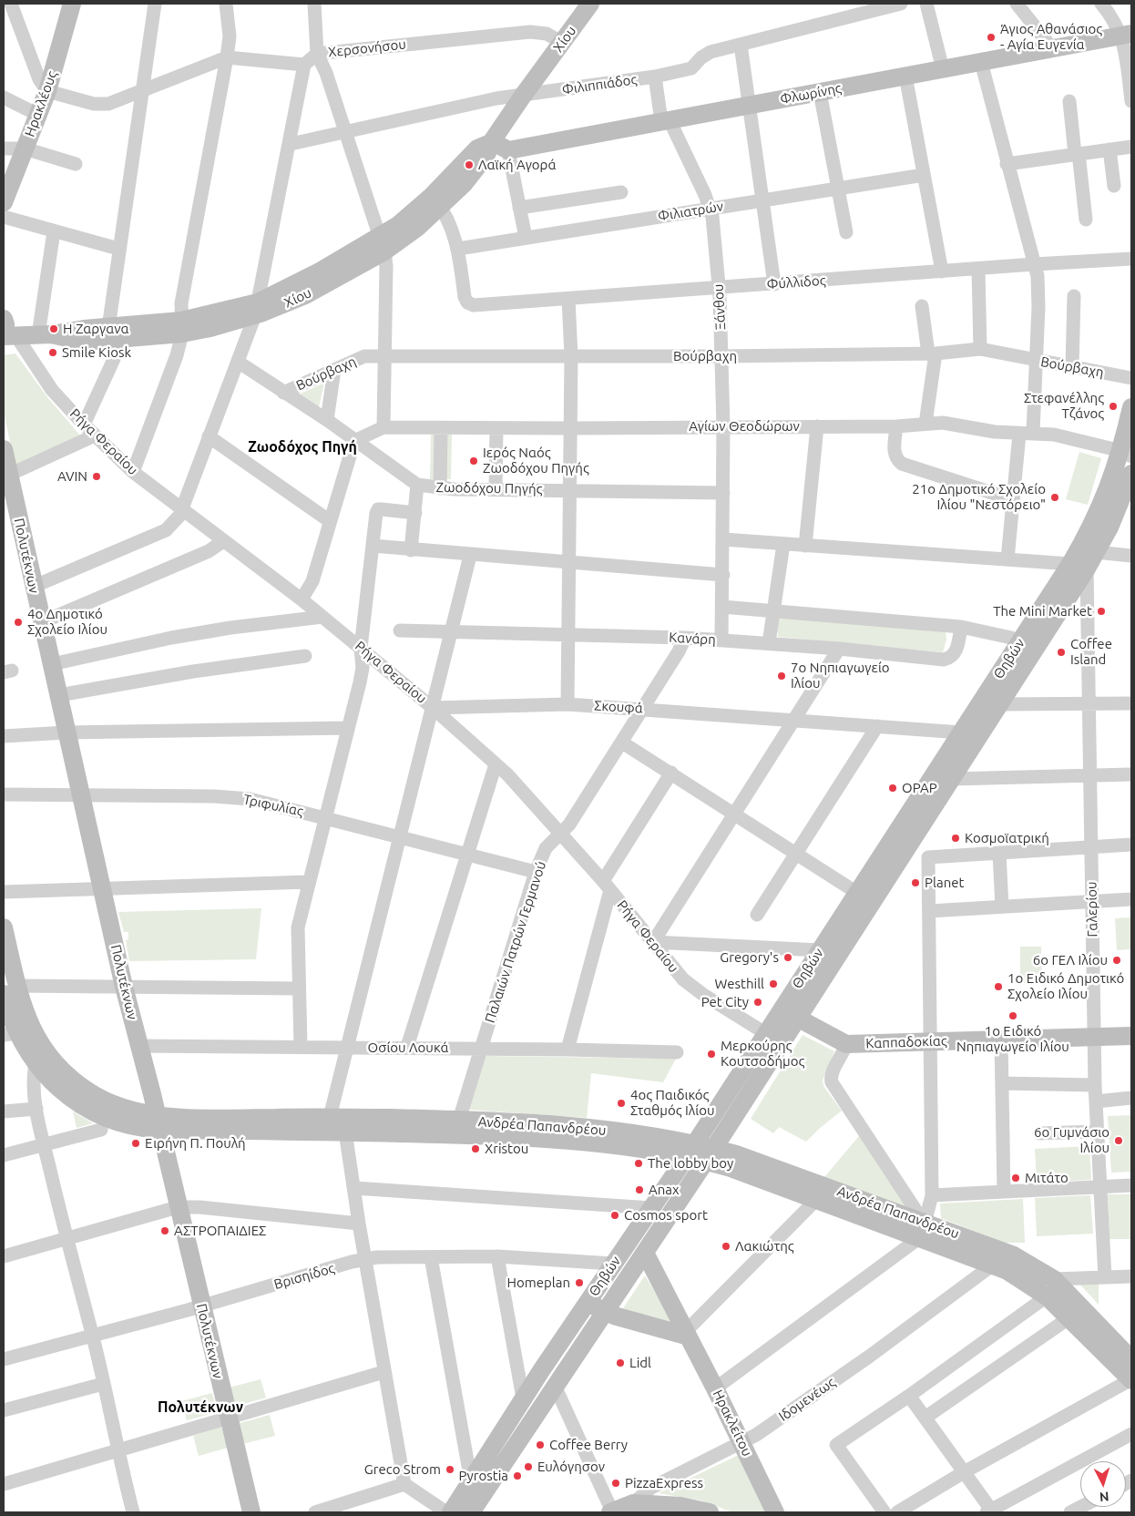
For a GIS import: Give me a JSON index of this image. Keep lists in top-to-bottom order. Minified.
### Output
{"streets":{"main road":["Χίου","Φλωρίνης","Ηρακλέους","Πολυτέκνων","Θηβών","Καππαδοκίας","Ανδρέα Παπανδρέου","Ιδομενέως","Ηρακλείτου"],"street":["Χερσονήσου","Φιλιππιάδος","Φιλιατρών","Φύλλιδος","Ξάνθου","Βούρβαχη","Αγίων Θεοδώρων","Ρήγα Φεραίου","Ζωοδόχου Πηγής","Κανάρη","Σκουφά","Τριφυλίας","Γαλερίου","Παλαιών Πατρών Γερμανού","Οσίου Λουκά","Βρισηίδος"]},"crossings":[["Χίου","Χερσονήσου"],["Χίου","Φιλιππιάδος"],["Χίου","Ρήγα Φεραίου"],["Φιλιππιάδος","Ξάνθου"],["Φλωρίνης","Ξάνθου"],["Φιλιατρών","Φύλλιδος"],["Φιλιατρών","Ξάνθου"],["Φύλλιδος","Ξάνθου"],["Ξάνθου","Βούρβαχη"],["Ξάνθου","Αγίων Θεοδώρων"],["Ξάνθου","Ζωοδόχου Πηγής"],["Ξάνθου","Κανάρη"],["Βούρβαχη","Ζωοδόχου Πηγής"],["Αγίων Θεοδώρων","Ζωοδόχου Πηγής"],["Αγίων Θεοδώρων","Θηβών"],["Ρήγα Φεραίου","Θηβών"],["Ρήγα Φεραίου","Σκουφά"],["Ρήγα Φεραίου","Παλαιών Πατρών Γερμανού"],["Πολυτέκνων","Τριφυλίας"],["Πολυτέκνων","Οσίου Λουκά"],["Πολυτέκνων","Ανδρέα Παπανδρέου"],["Πολυτέκνων","Βρισηίδος"],["Κανάρη","Παλαιών Πατρών Γερμανού"],["Θηβών","Σκουφά"],["Θηβών","Γαλερίου"],["Θηβών","Καππαδοκίας"],["Θηβών","Ανδρέα Παπανδρέου"],["Θηβών","Βρισηίδος"],["Θηβών","Ηρακλείτου"],["Σκουφά","Παλαιών Πατρών Γερμανού"],["Τριφυλίας","Παλαιών Πατρών Γερμανού"],["Γαλερίου","Καππαδοκίας"],["Παλαιών Πατρών Γερμανού","Οσίου Λουκά"],["Παλαιών Πατρών Γερμανού","Ανδρέα Παπανδρέου"],["Ανδρέα Παπανδρέου","Ιδομενέως"],["Ιδομενέως","Ηρακλείτου"]],"districts":["Ζωοδόχος Πηγή","Πολυτέκνων"],"places":["Άγιος Αθανάσιος - Αγία Ευγενία","Λαϊκή Αγορά","Η Ζαργανα","Smile Kiosk","Στεφανέλλης Τζάνος","Ιερός Ναός Ζωοδόχου Πηγής","AVIN","21ο Δημοτικό Σχολείο Ιλίου \"Νεστόρειο\"","The Mini Market","4ο Δημοτικό Σχολείο Ιλίου","Coffee Island","7ο Νηπιαγωγείο Ιλίου","OPAP","Κοσμοϊατρική","Planet","Gregory's","6ο ΓΕΛ Ιλίου","Westhill","1ο Ειδικό Δημοτικό Σχολείο Ιλίου","Pet City","1ο Ειδικό Νηπιαγωγείο Ιλίου","Μερκούρης Κουτσοδήμος","4ος Παιδικός Σταθμός Ιλίου","6ο Γυμνάσιο Ιλίου","Ειρήνη Π. Πουλή","Xristou","The lobby boy","Μιτάτο","Anax","Cosmos sport","ΑΣΤΡΟΠΑΙΔΙΕΣ","Λακιώτης","Homeplan","Lidl","Coffee Berry","Ευλόγησον","Greco Strom","Pyrostia","PizzaExpress"],"north":"bottom"}
